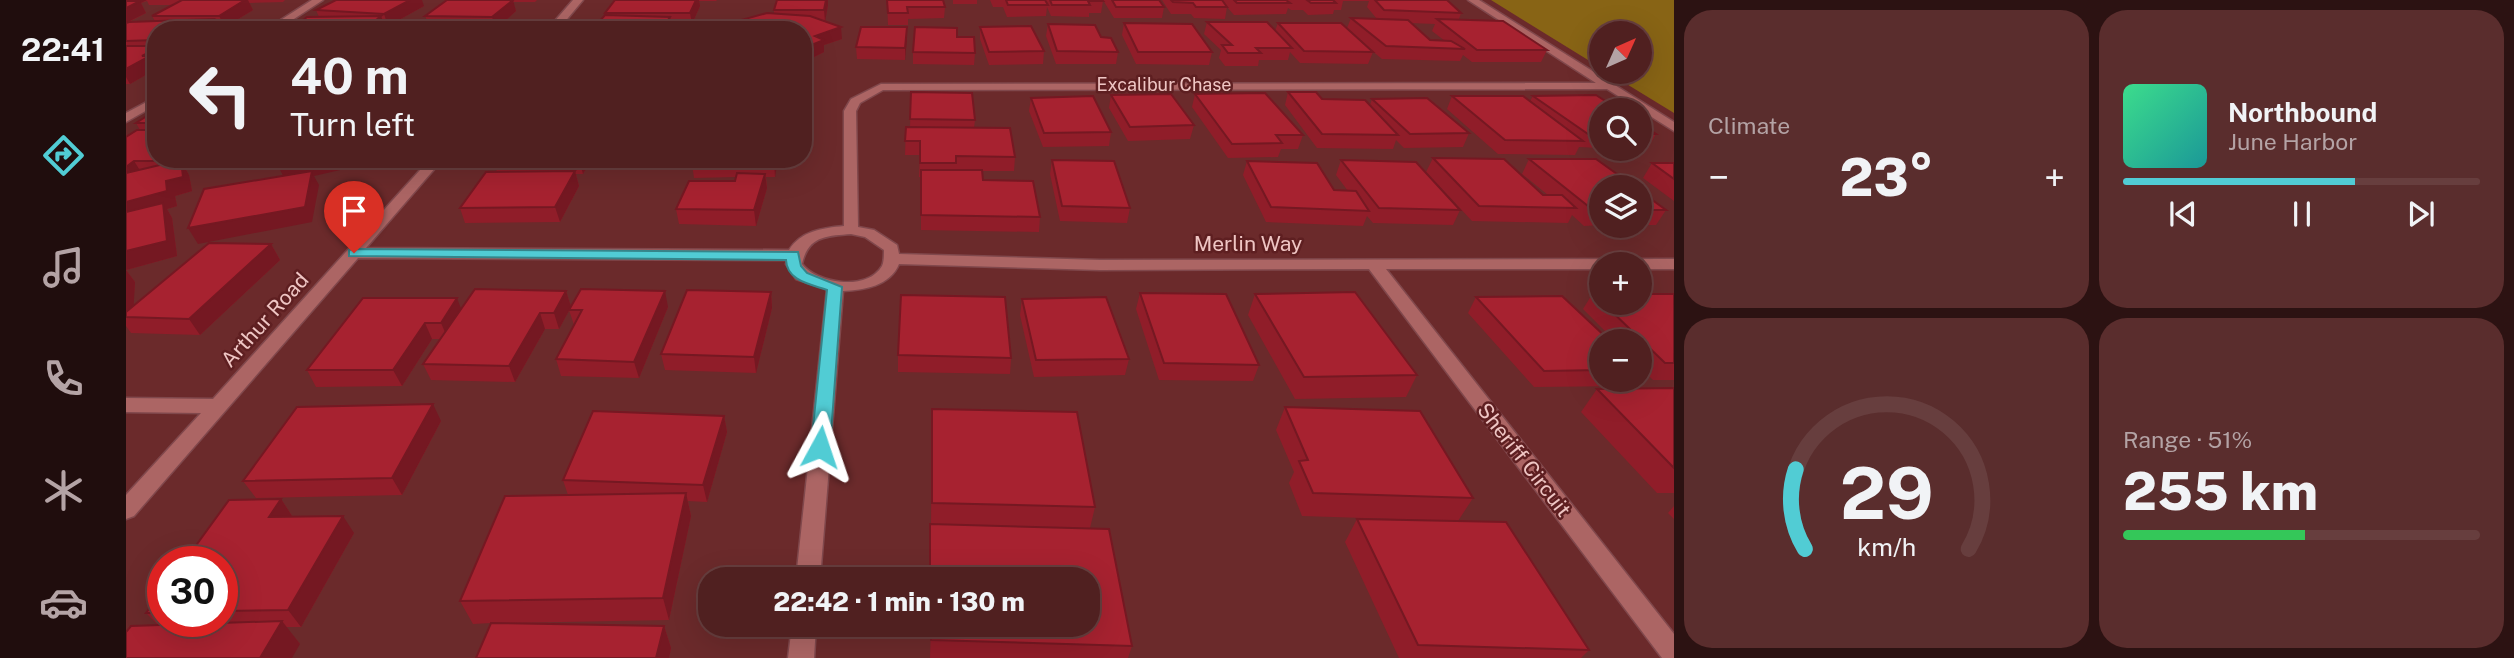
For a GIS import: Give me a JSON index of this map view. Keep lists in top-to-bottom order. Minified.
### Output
{"streets":{"street":["Excalibur Chase","Merlin Way","Arthur Road","Sheriff Circuit"]},"crossings":[["Merlin Way","Sheriff Circuit"]],"north":"top right","page":{"tabs":"22:41","tile":["Climate",["Range · 51%","255 km"]],"map_buttons":["+","−"],"turn":["40 m","Turn left"],"song":["Northbound","June Harbor"],"heat":["−","23°","+"],"limit":"30","trip":"22:42 · 1 min · 130 m","gauge":["29","km/h"]}}
